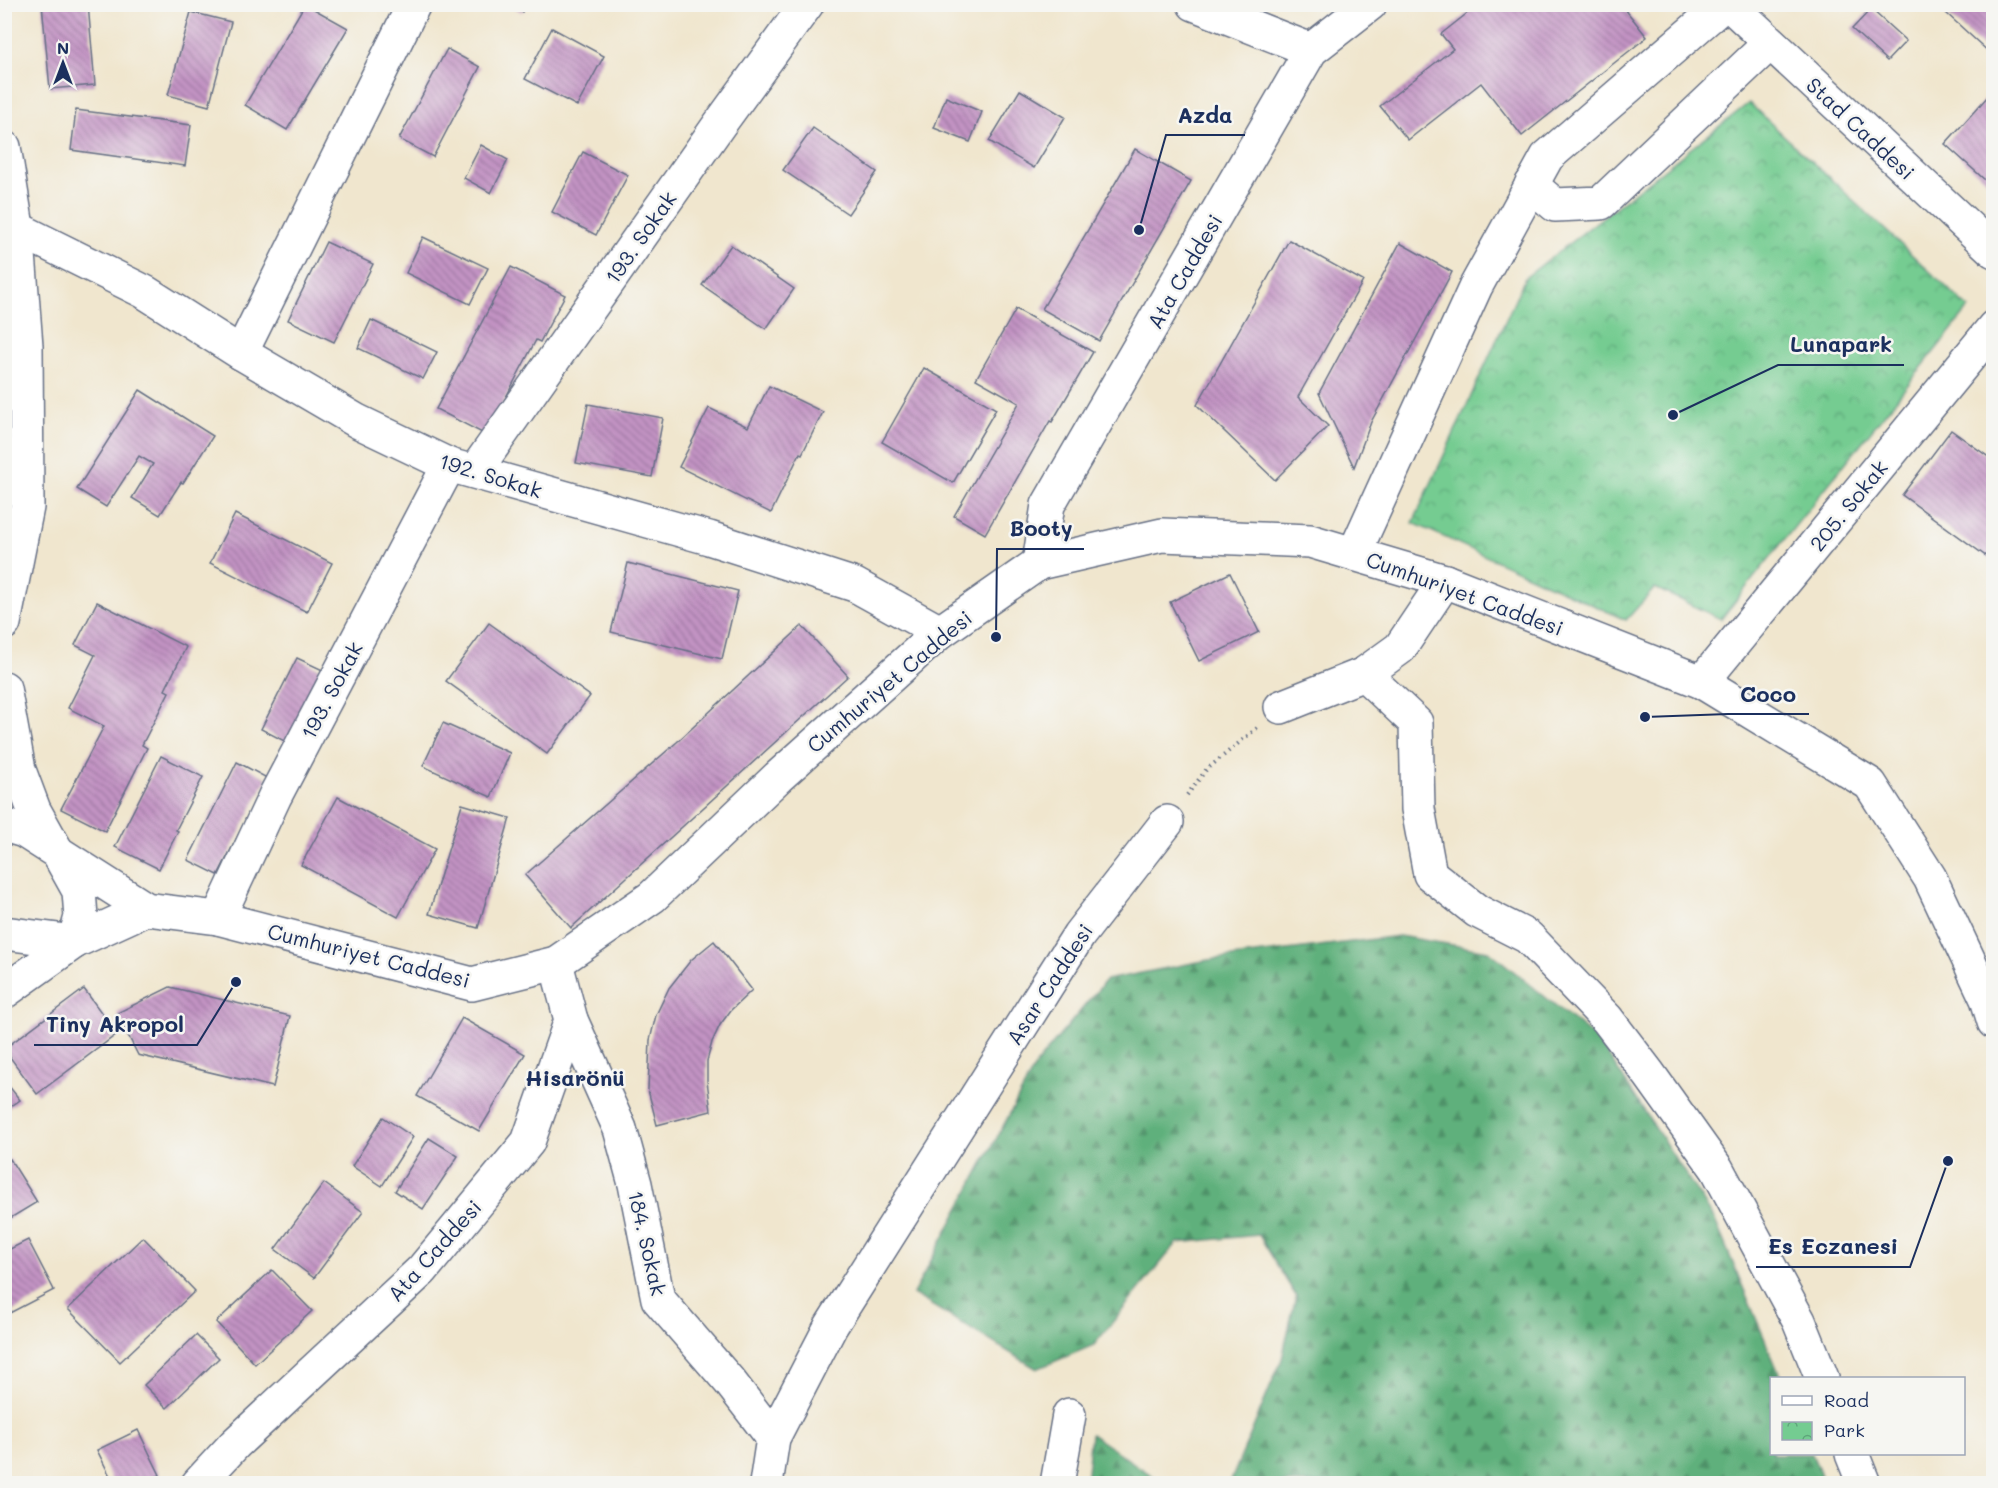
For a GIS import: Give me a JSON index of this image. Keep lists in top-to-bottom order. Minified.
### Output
{"streets":{"street":["Stad Caddesi","193. Sokak","Ata Caddesi","192. Sokak","205. Sokak","Cumhuriyet Caddesi","Asar Caddesi","184. Sokak"]},"crossings":[["193. Sokak","192. Sokak"],["193. Sokak","Cumhuriyet Caddesi"],["Ata Caddesi","Cumhuriyet Caddesi"],["Ata Caddesi","184. Sokak"],["192. Sokak","Cumhuriyet Caddesi"],["205. Sokak","Cumhuriyet Caddesi"],["Asar Caddesi","184. Sokak"]],"districts":["Hisarönü"],"places":["Azda","Lunapark","Booty","Coco","Tiny Akropol","Es Eczanesi"],"legend":["Road","Park"],"north":"top"}
